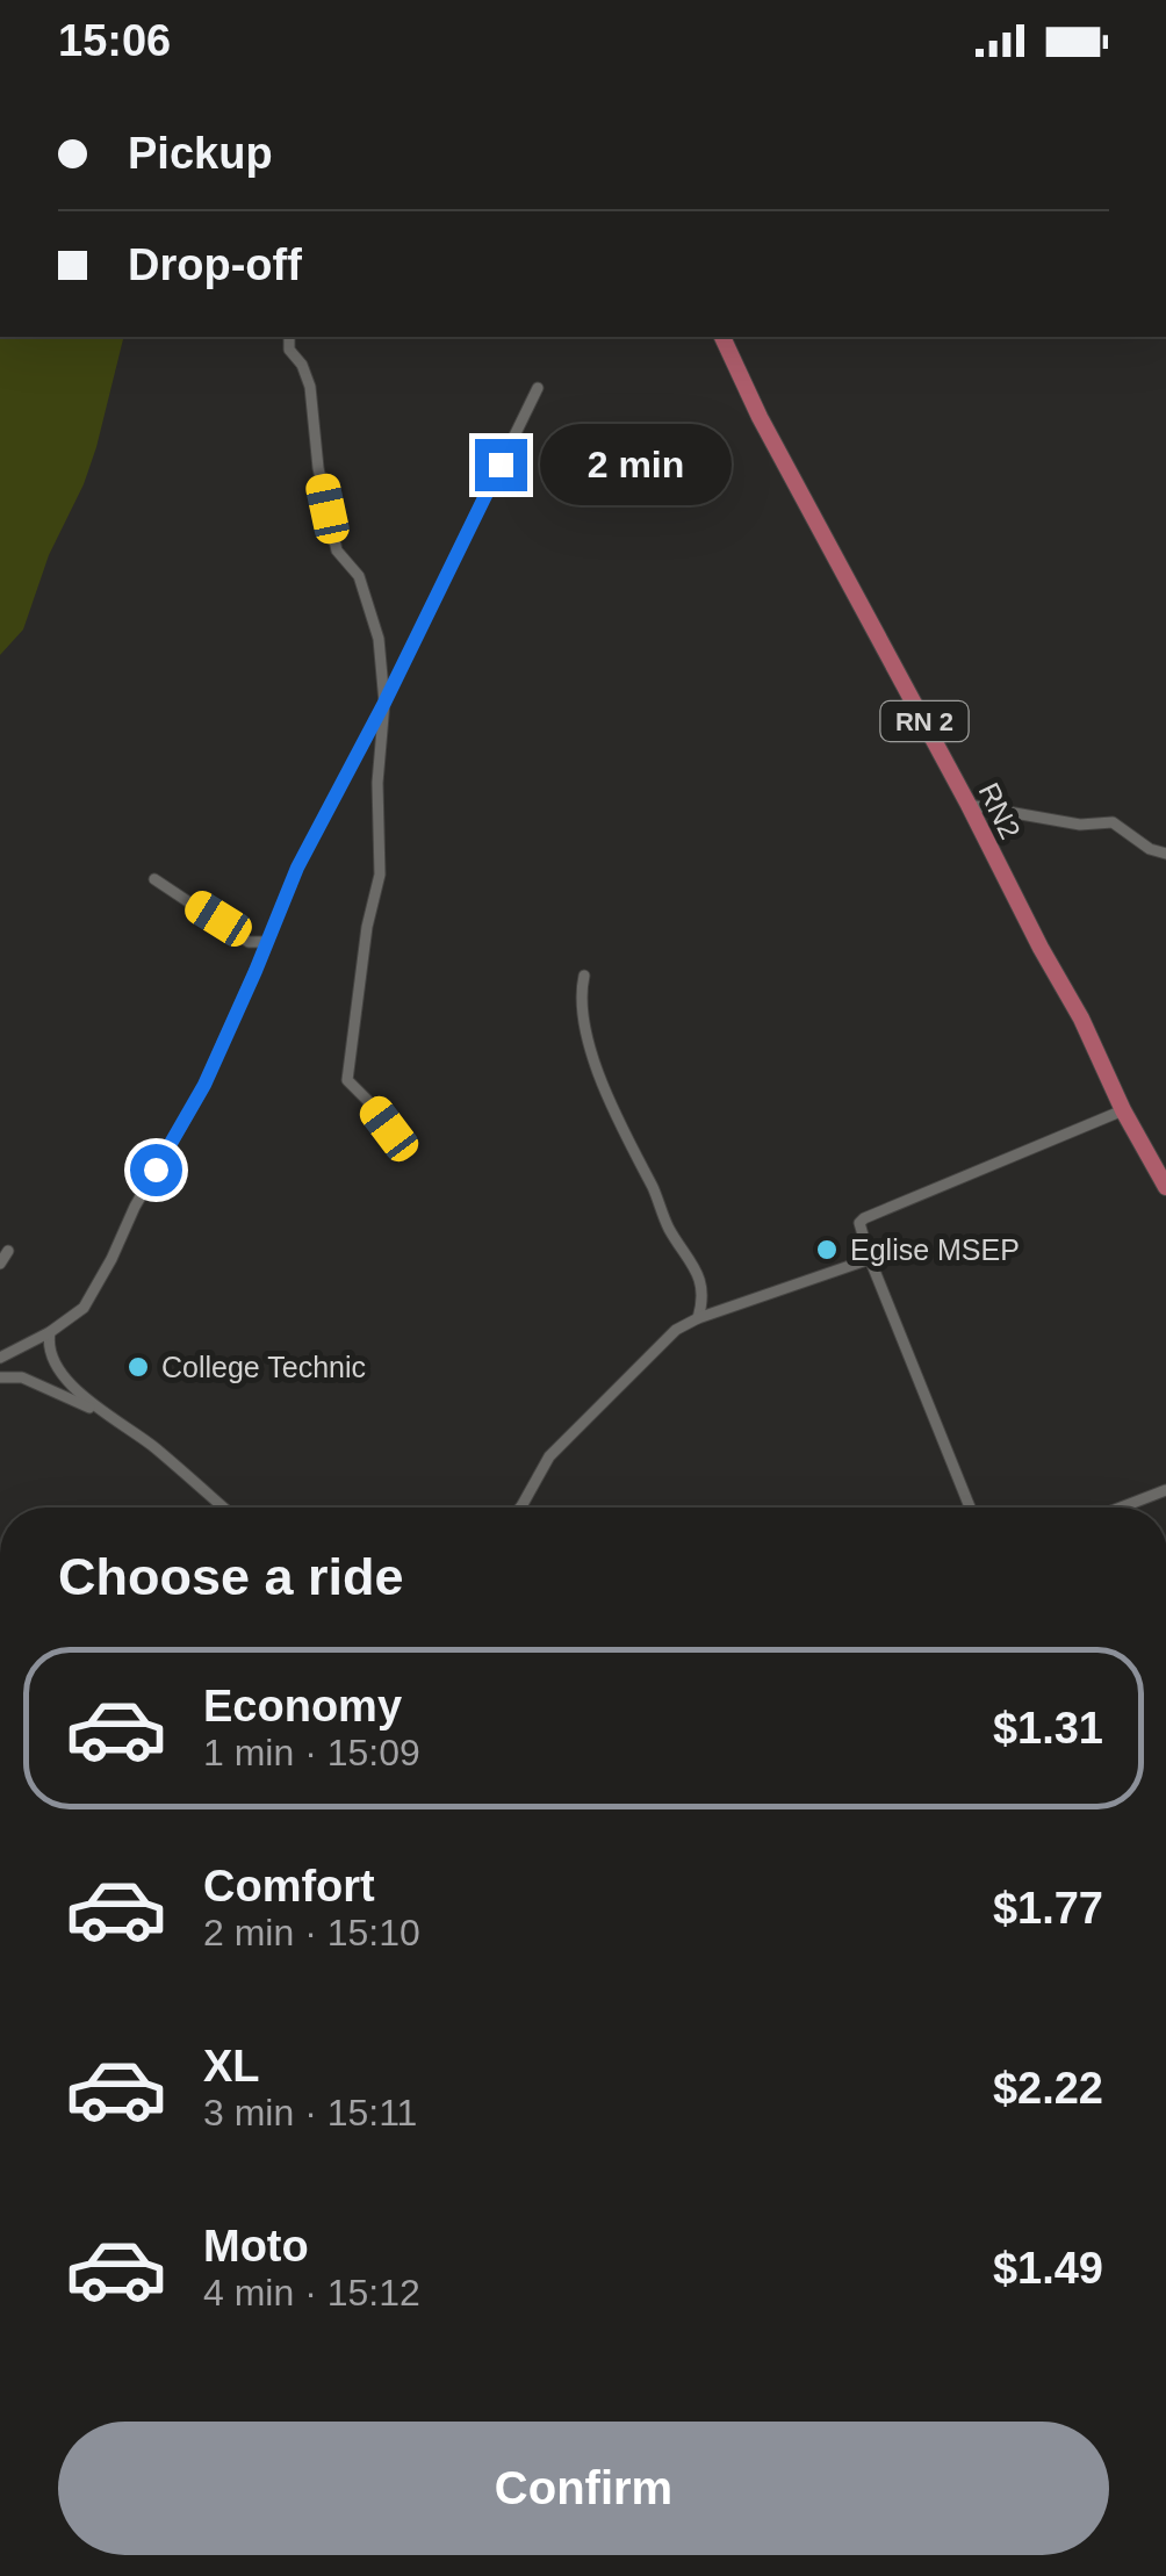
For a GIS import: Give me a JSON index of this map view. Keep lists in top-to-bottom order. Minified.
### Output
{"streets":{"main road":["RN 2","RN2"]},"places":["Eglise MSEP","College Technic"],"page":{"status":"15:06","banner":["Pickup","Drop-off"],"bubble":"2 min","heading":"Choose a ride","list":[{"name":"Economy","note":"1 min · 15:09","value":"$1.31"},{"name":"Comfort","note":"2 min · 15:10","value":"$1.77"},{"name":"XL","note":"3 min · 15:11","value":"$2.22"},{"name":"Moto","note":"4 min · 15:12","value":"$1.49"}],"buttons":"Confirm"}}
